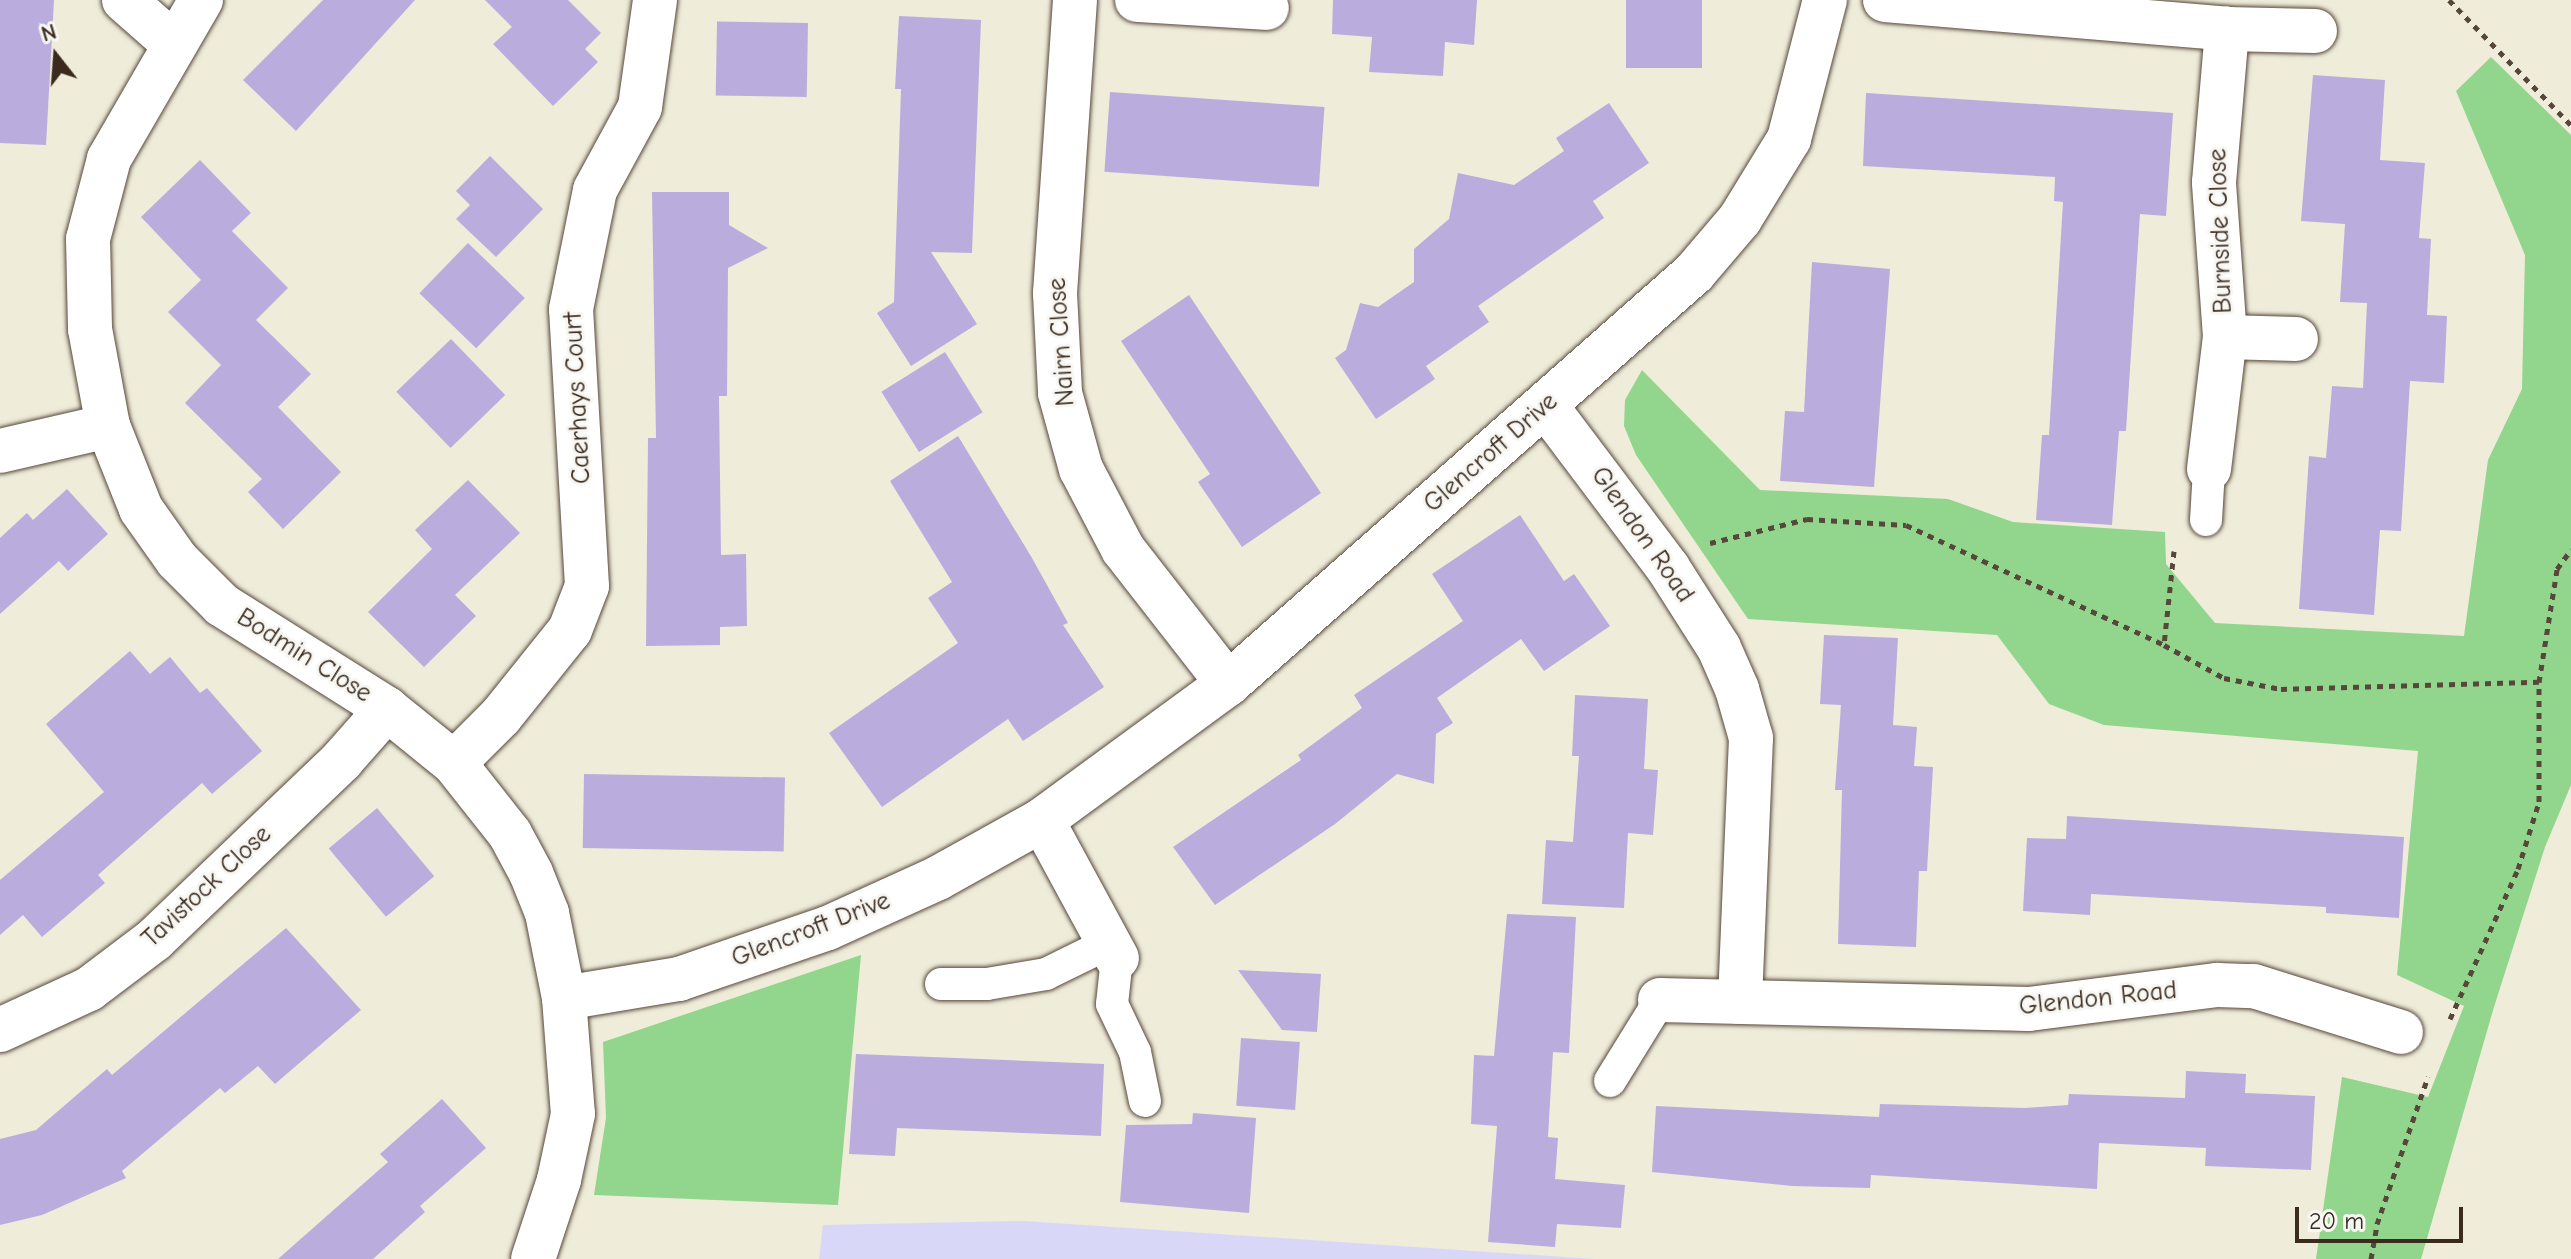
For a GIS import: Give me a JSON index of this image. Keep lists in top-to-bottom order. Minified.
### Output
{"streets":{"street":["Burnside Close","Nairn Close","Caerhays Court","Glencroft Drive","Glendon Road","Bodmin Close","Tavistock Close"]},"crossings":[["Nairn Close","Glencroft Drive"],["Caerhays Court","Bodmin Close"],["Glencroft Drive","Glendon Road"],["Glencroft Drive","Bodmin Close"],["Bodmin Close","Tavistock Close"]],"scale_bar":"20 m","north":"top"}
